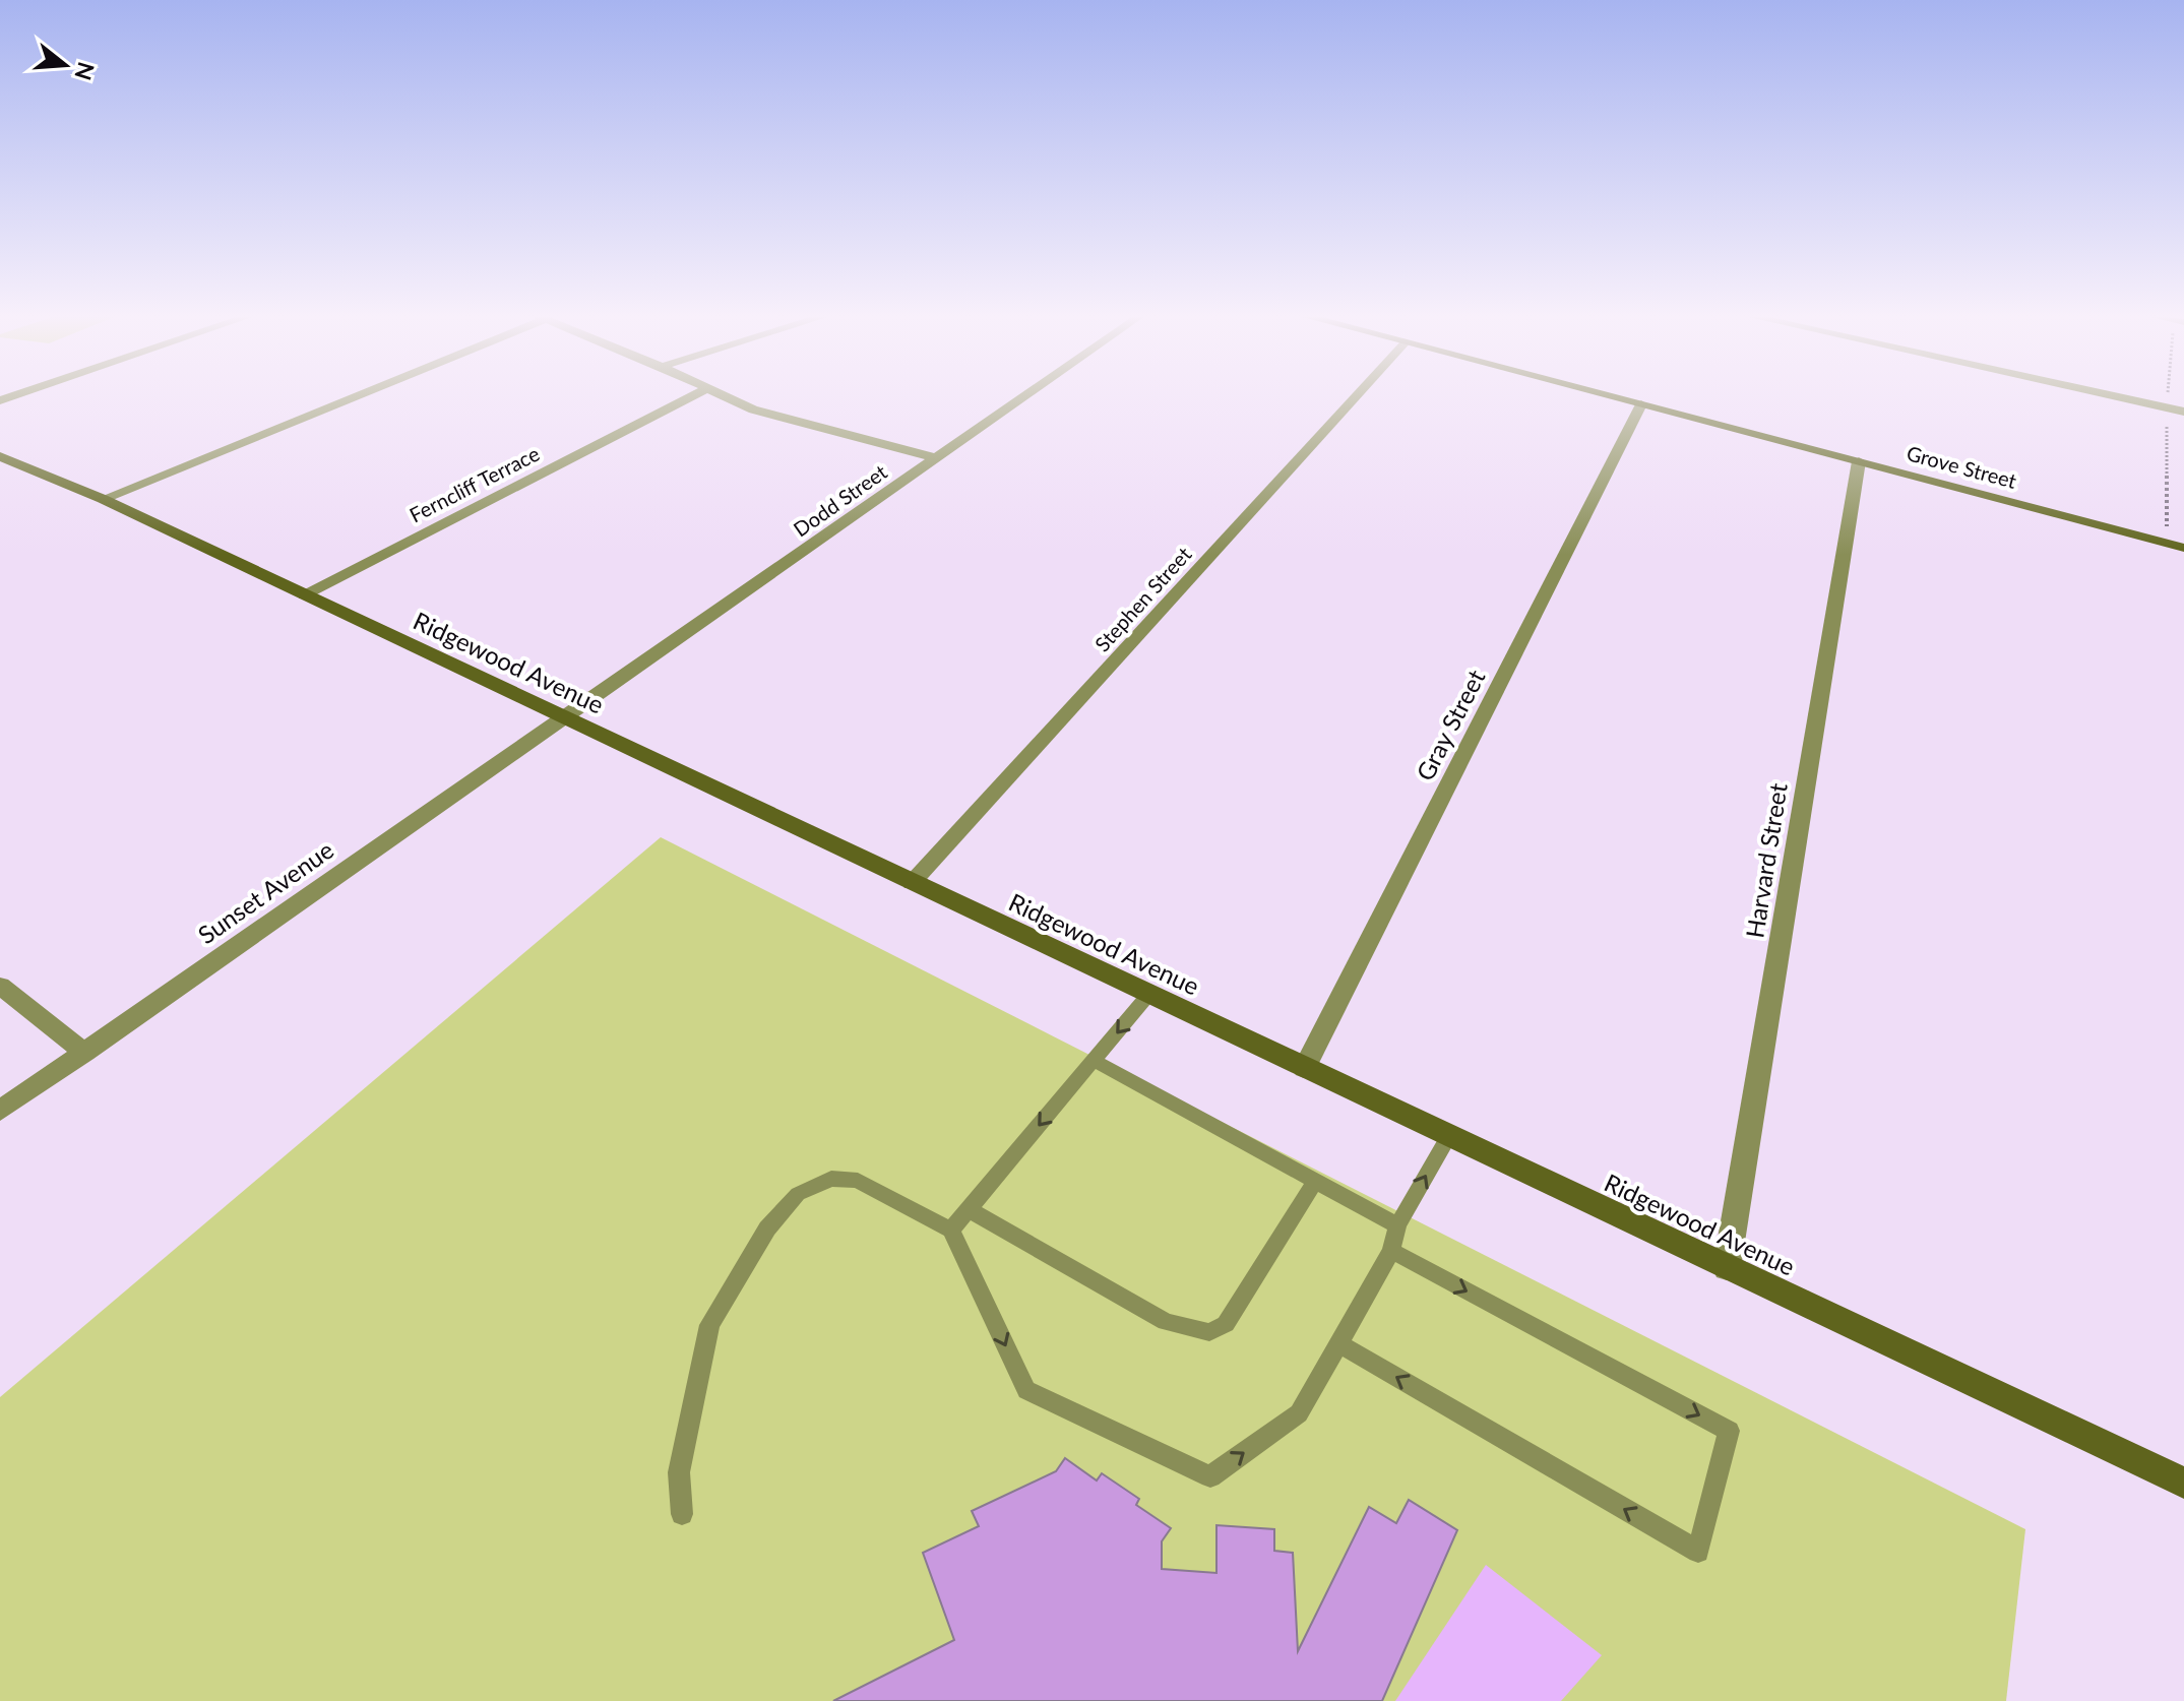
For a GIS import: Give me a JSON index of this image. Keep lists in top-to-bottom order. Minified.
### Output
{"streets":{"street":["Grove Street","Ferncliff Terrace","Dodd Street","Stephen Street","Ridgewood Avenue","Gray Street","Harvard Street","Sunset Avenue"]},"crossings":[["Grove Street","Gray Street"],["Grove Street","Harvard Street"],["Ferncliff Terrace","Ridgewood Avenue"],["Dodd Street","Ridgewood Avenue"],["Dodd Street","Sunset Avenue"],["Stephen Street","Ridgewood Avenue"],["Ridgewood Avenue","Gray Street"],["Ridgewood Avenue","Harvard Street"],["Ridgewood Avenue","Sunset Avenue"]],"north":"right"}
